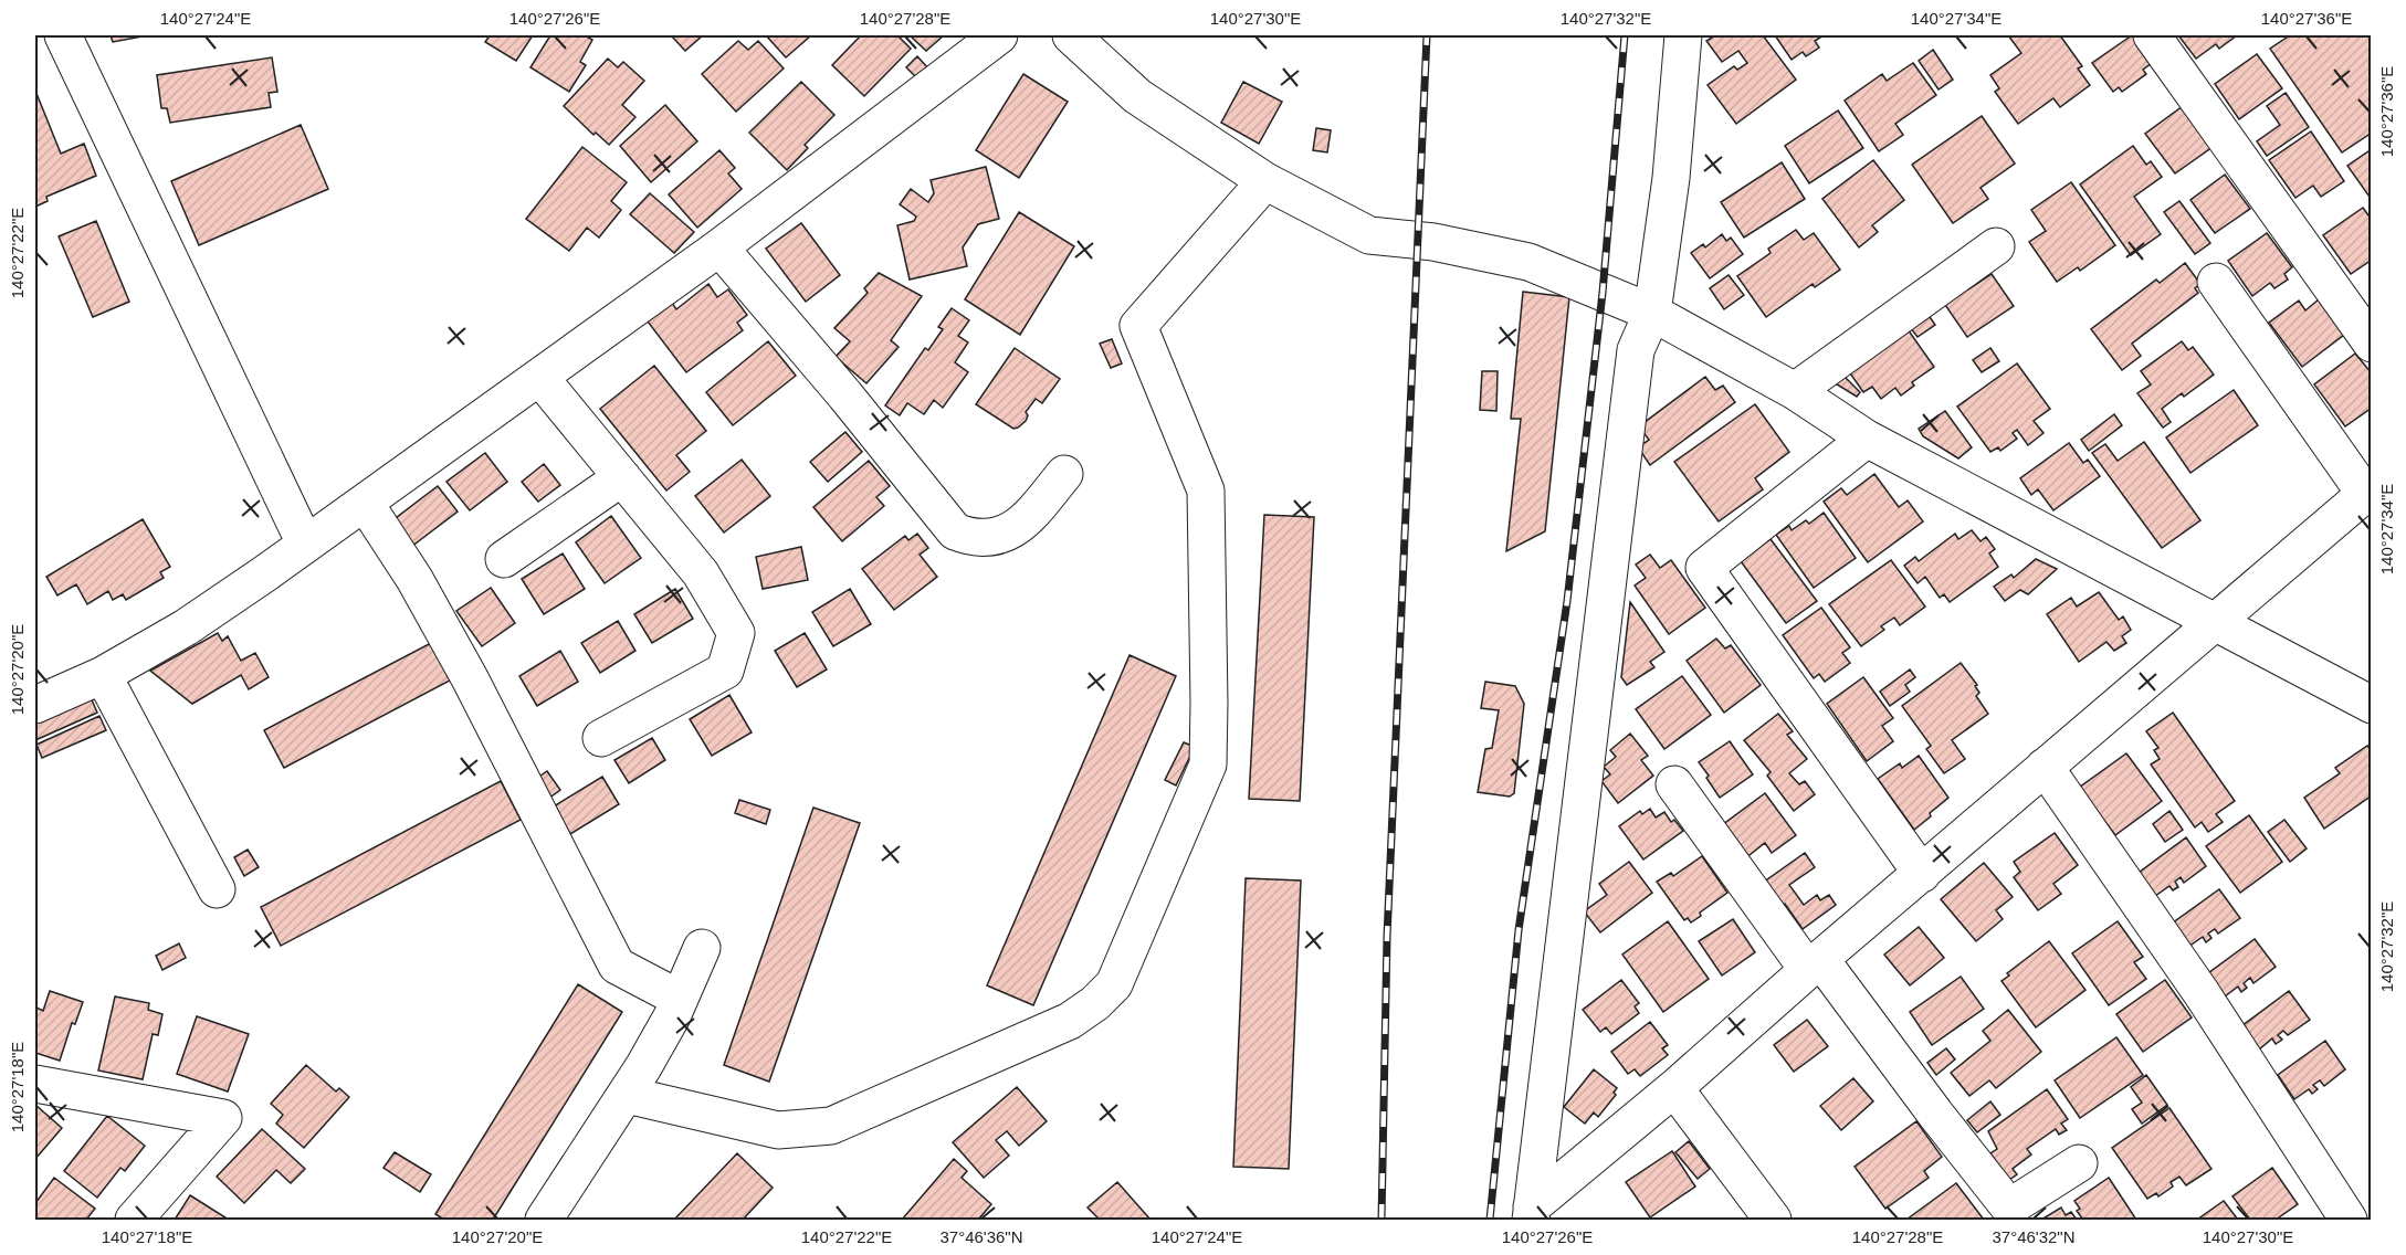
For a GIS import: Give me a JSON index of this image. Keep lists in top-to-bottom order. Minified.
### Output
{"coordinates":["140°27'24\"E","140°27'26\"E","140°27'28\"E","140°27'30\"E","140°27'32\"E","140°27'34\"E","140°27'36\"E","140°27'22\"E","140°27'20\"E","140°27'18\"E","37°46'36\"N","37°46'32\"N"]}
